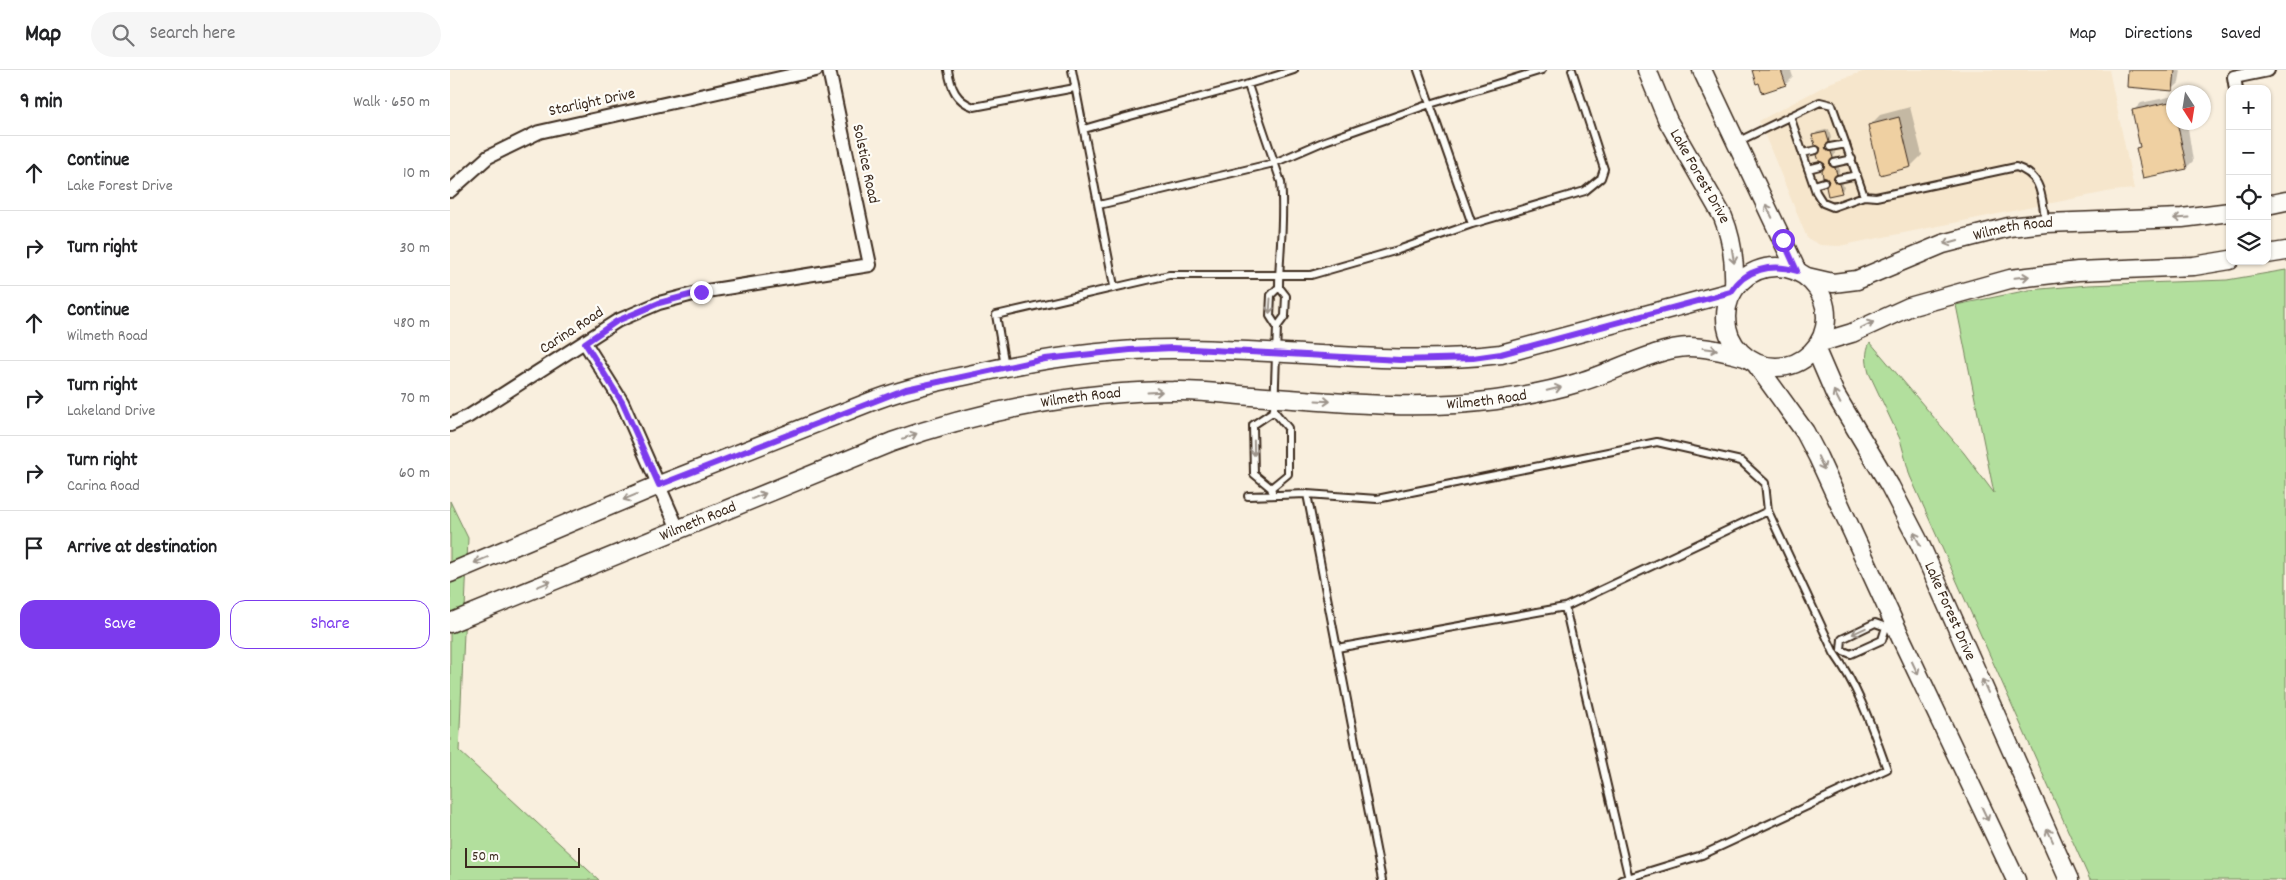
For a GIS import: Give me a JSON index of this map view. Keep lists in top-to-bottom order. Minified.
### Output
{"streets":{"street":["Starlight Drive","Solstice Road","Lake Forest Drive","Wilmeth Road","Carina Road"]},"crossings":[["Solstice Road","Carina Road"],["Lake Forest Drive","Wilmeth Road"]],"scale_bar":"50 m","north":"bottom","page":{"header":"Map","search":"Search here","nav":["Map","Directions","Saved"],"heading":["9 min","Walk · 650 m"],"map_buttons":["+","−"],"list":[["Continue","Lake Forest Drive","10 m"],["Turn right","30 m"],["Continue","Wilmeth Road","480 m"],["Turn right","Lakeland Drive","70 m"],["Turn right","Carina Road","60 m"],"Arrive at destination"],"buttons":["Save","Share"],"scale":"50 m"}}
